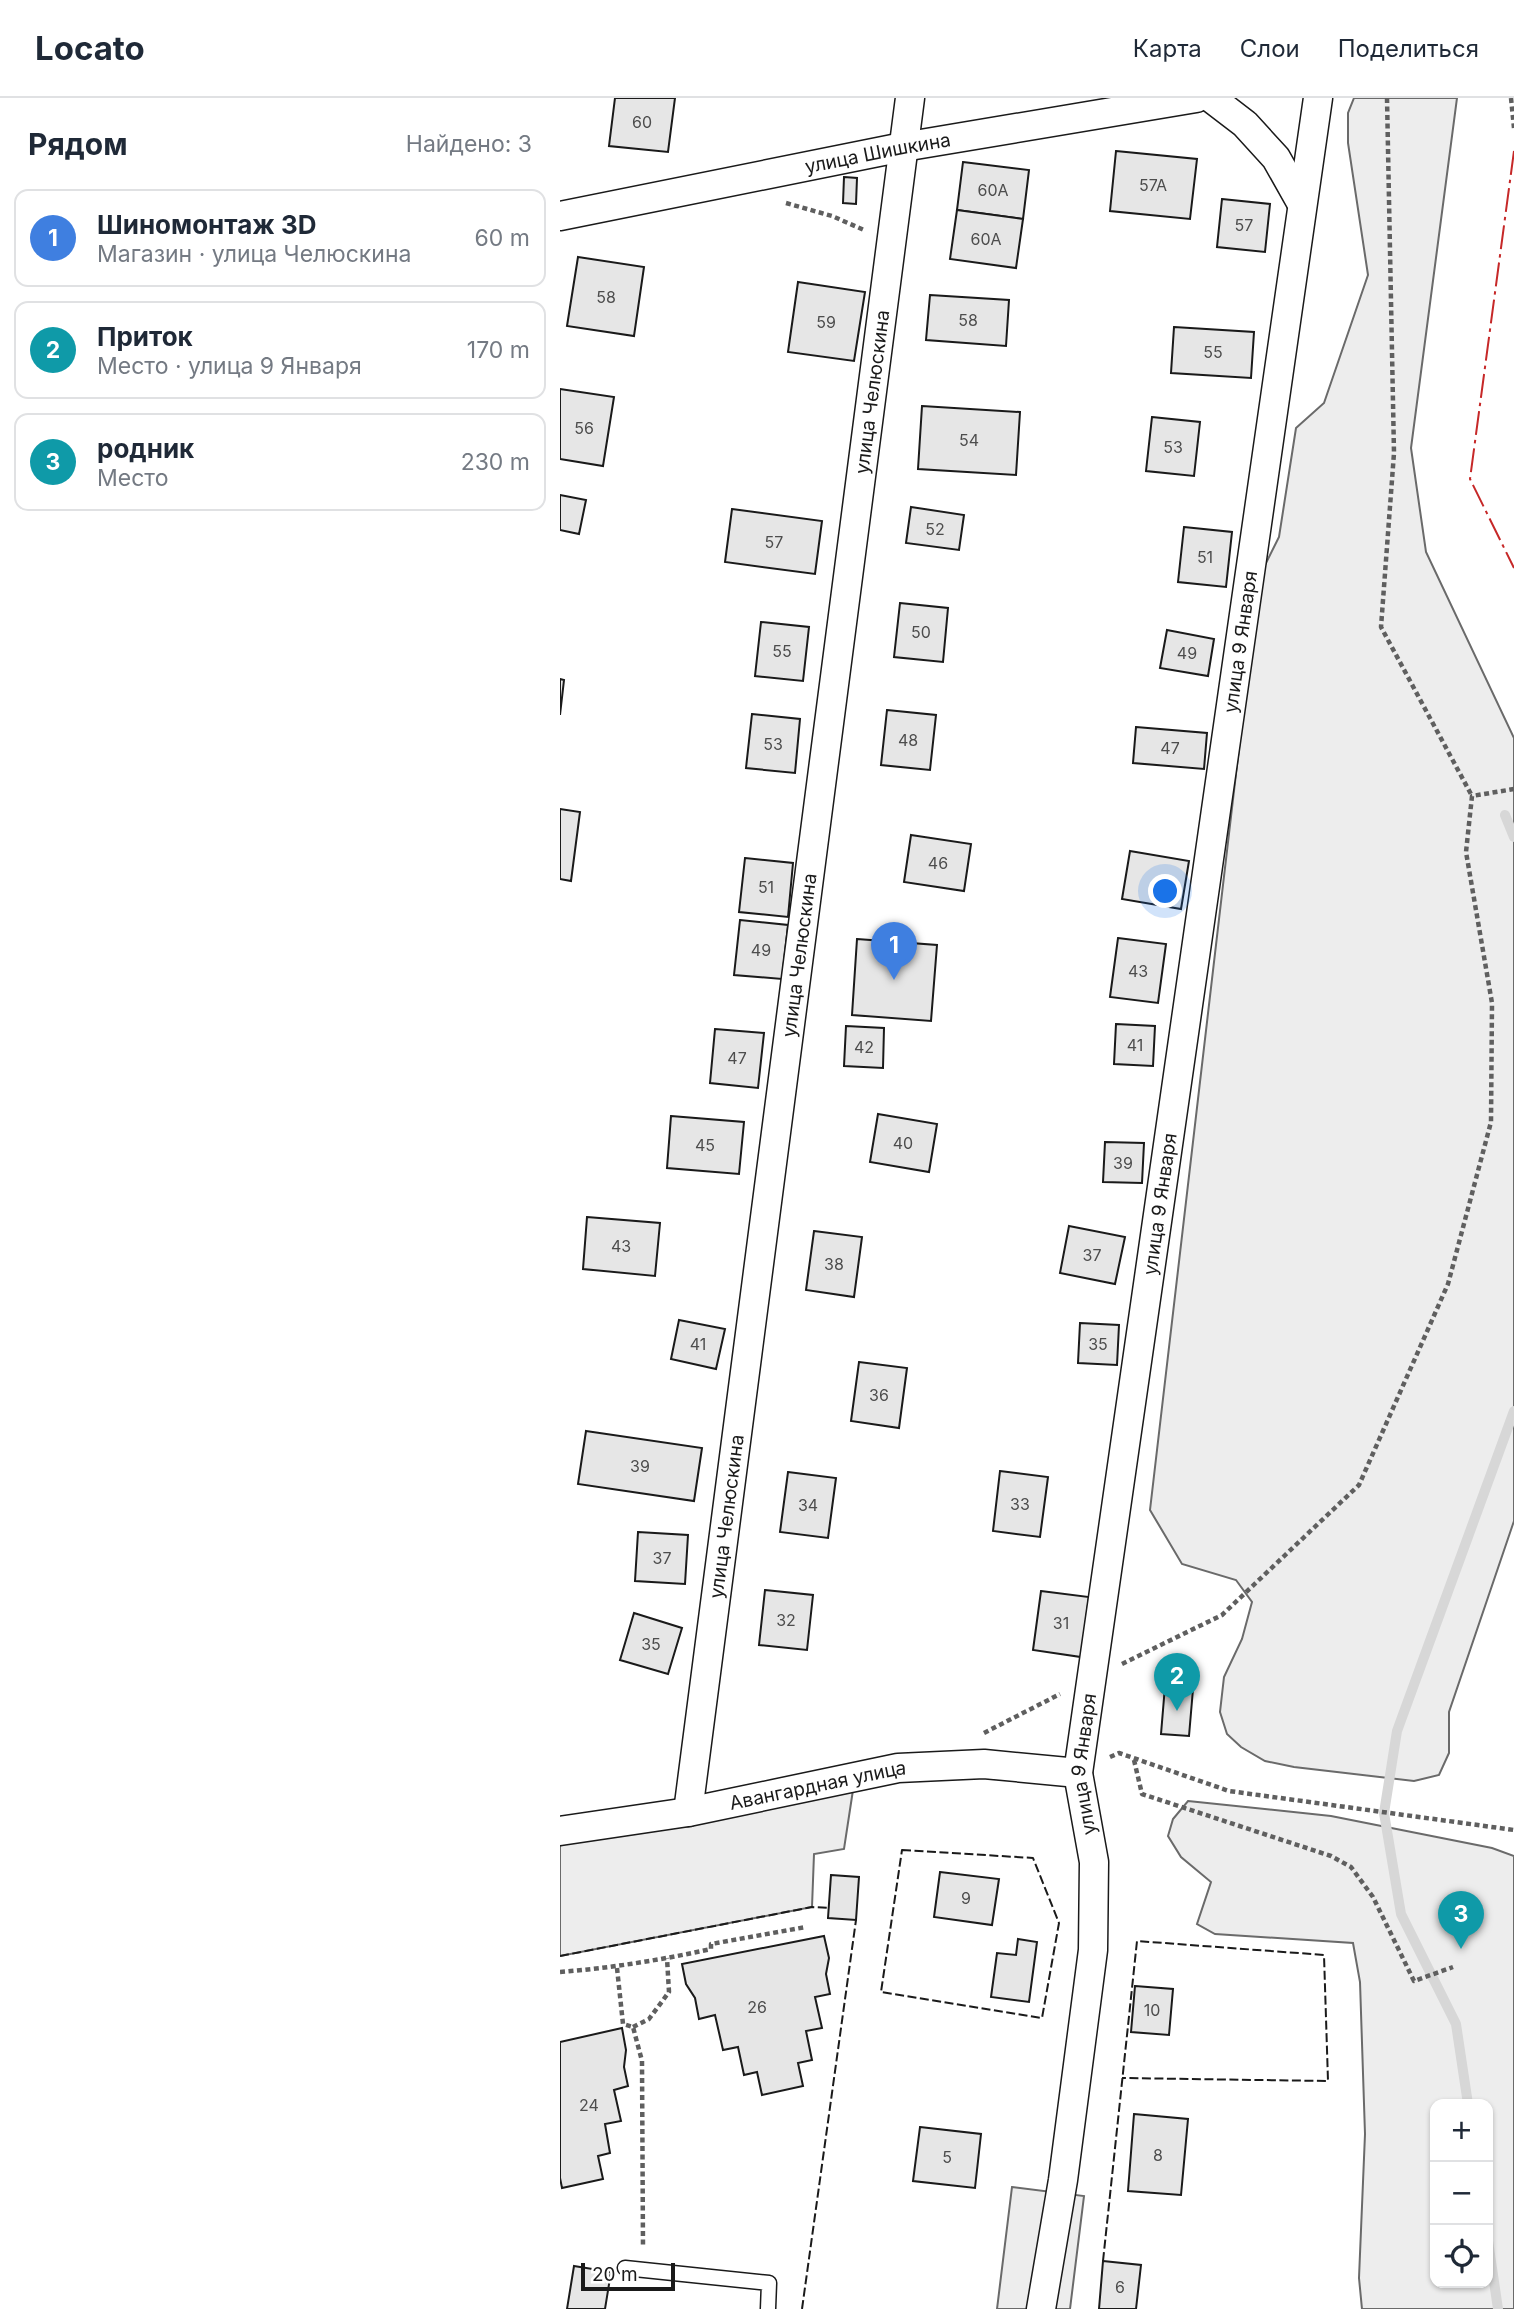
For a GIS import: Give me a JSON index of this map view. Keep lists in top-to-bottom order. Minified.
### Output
{"streets":{"street":["улица Шишкина","улица Челюскина","улица 9 Января","Авангардная улица"]},"crossings":[["улица Шишкина","улица Челюскина"],["улица Челюскина","Авангардная улица"],["улица 9 Января","Авангардная улица"]],"house_numbers":["60","57А","60А","57","60А","58","58","59","55","56","54","53","52","57","51","50","55","49","48","53","47","46","51","49","43","41","42","47","40","45","39","43","37","38","41","35","36","39","33","34","37","32","31","35","9","26","10","24","8","5","6"],"scale_bar":"20 m","page":{"header":"Locato","nav":["Карта","Слои","Поделиться"],"heading":["Рядом","Найдено: 3"],"list":[{"mark":"1","name":"Шиномонтаж 3D","note":"Магазин · улица Челюскина","value":"60 m"},{"mark":"2","name":"Приток","note":"Место · улица 9 Января","value":"170 m"},{"mark":"3","name":"родник","note":"Место","value":"230 m"}],"pins":["1","2","3"],"map_buttons":["+","−"],"scale":"20 m"}}
